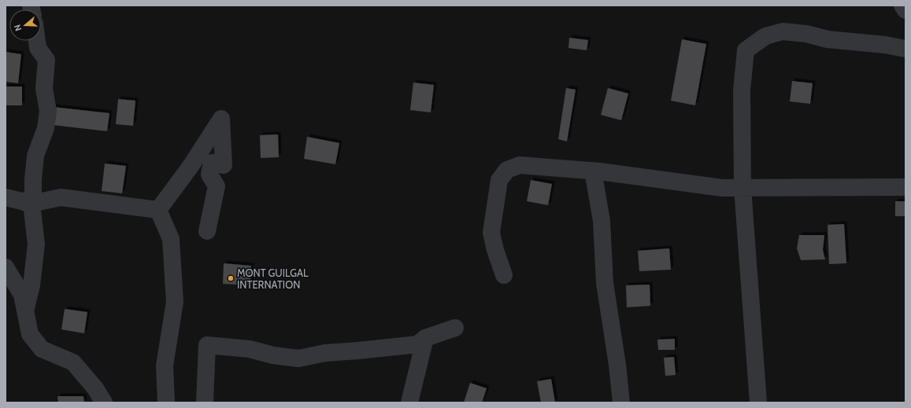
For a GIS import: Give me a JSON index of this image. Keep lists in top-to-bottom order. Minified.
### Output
{"places":["MONT GUILGAL INTERNATION"],"north":"left"}
